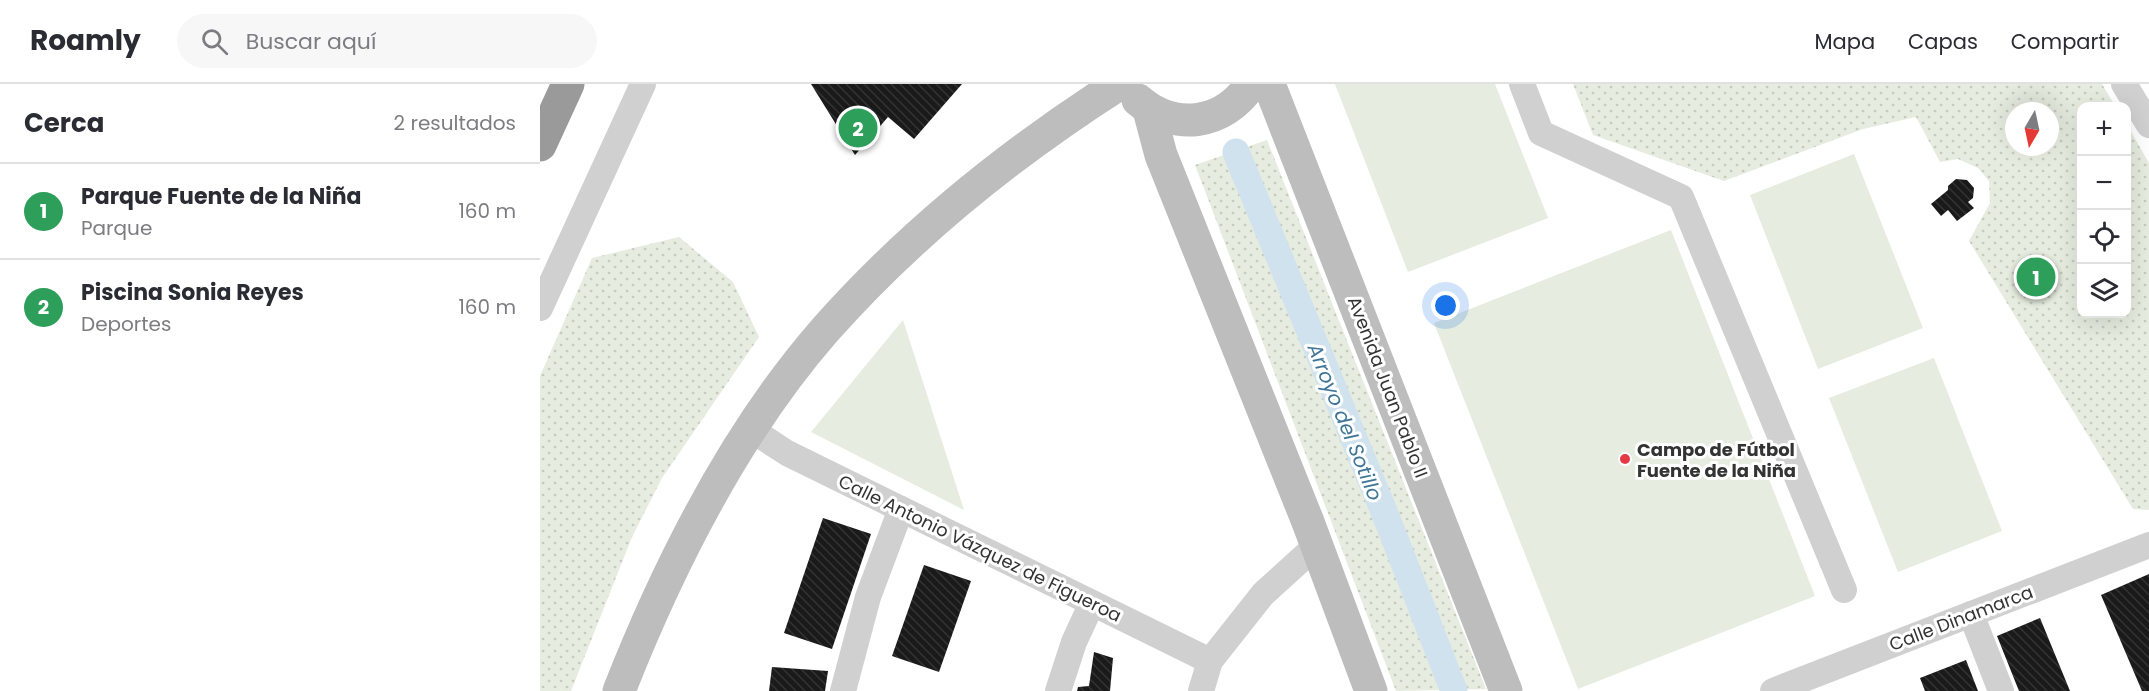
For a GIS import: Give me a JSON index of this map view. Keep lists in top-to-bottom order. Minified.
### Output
{"streets":{"street":["Avenida Juan Pablo II","Calle Antonio Vázquez de Figueroa","Calle Dinamarca"]},"water":["Arroyo del Sotillo"],"places":["Campo de Fútbol Fuente de la Niña"],"north":"bottom","page":{"header":"Roamly","search":"Buscar aquí","nav":["Mapa","Capas","Compartir"],"heading":["Cerca","2 resultados"],"map_buttons":["+","−"],"pins":["2","1"],"list":[{"mark":"1","name":"Parque Fuente de la Niña","note":"Parque","value":"160 m"},{"mark":"2","name":"Piscina Sonia Reyes","note":"Deportes","value":"160 m"}]}}
